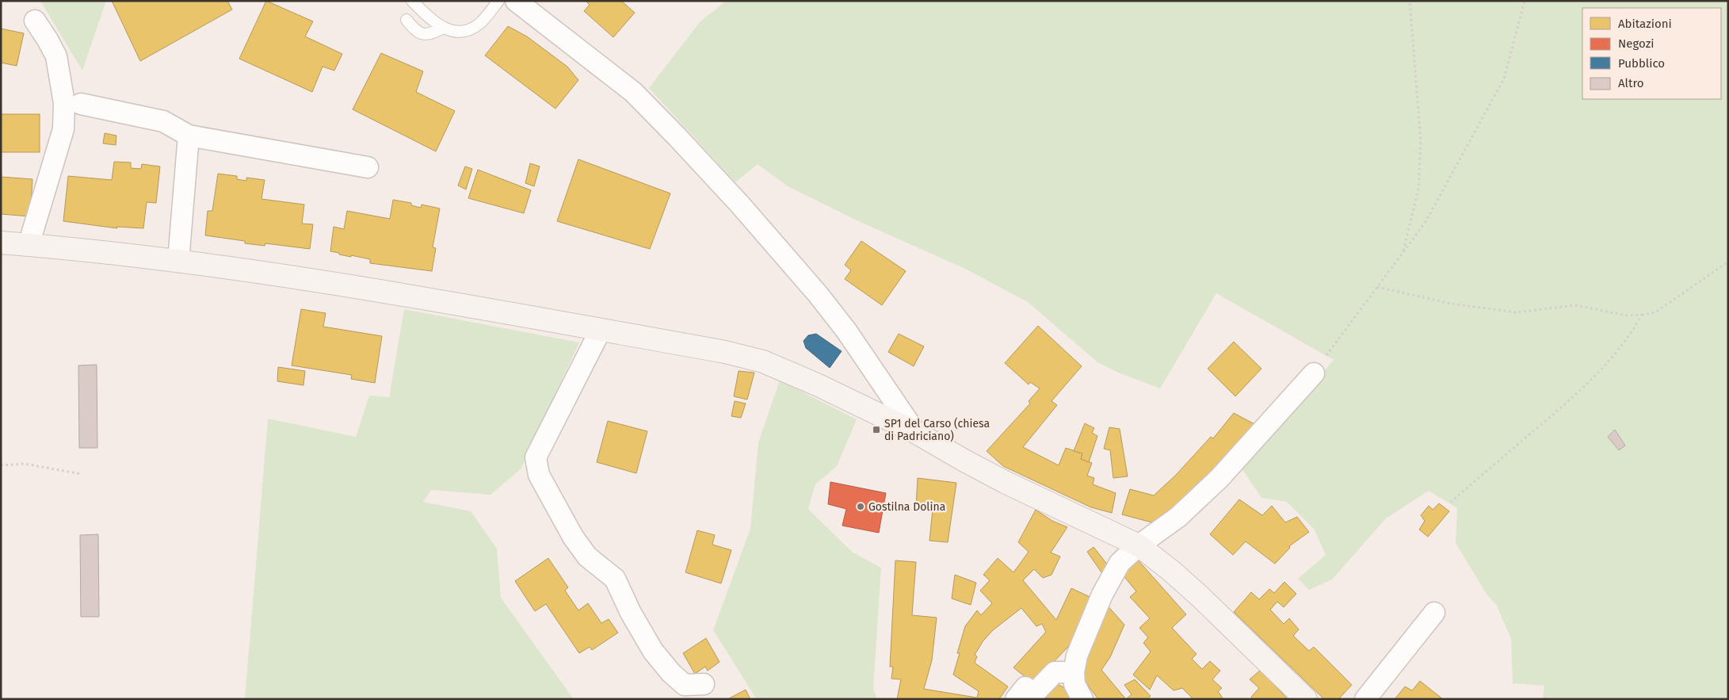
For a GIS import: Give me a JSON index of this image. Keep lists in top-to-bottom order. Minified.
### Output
{"places":{"transit":["SP1 del Carso (chiesa di Padriciano)"],"other":["Gostilna Dolina"]},"legend":["Abitazioni","Negozi","Pubblico","Altro"]}
